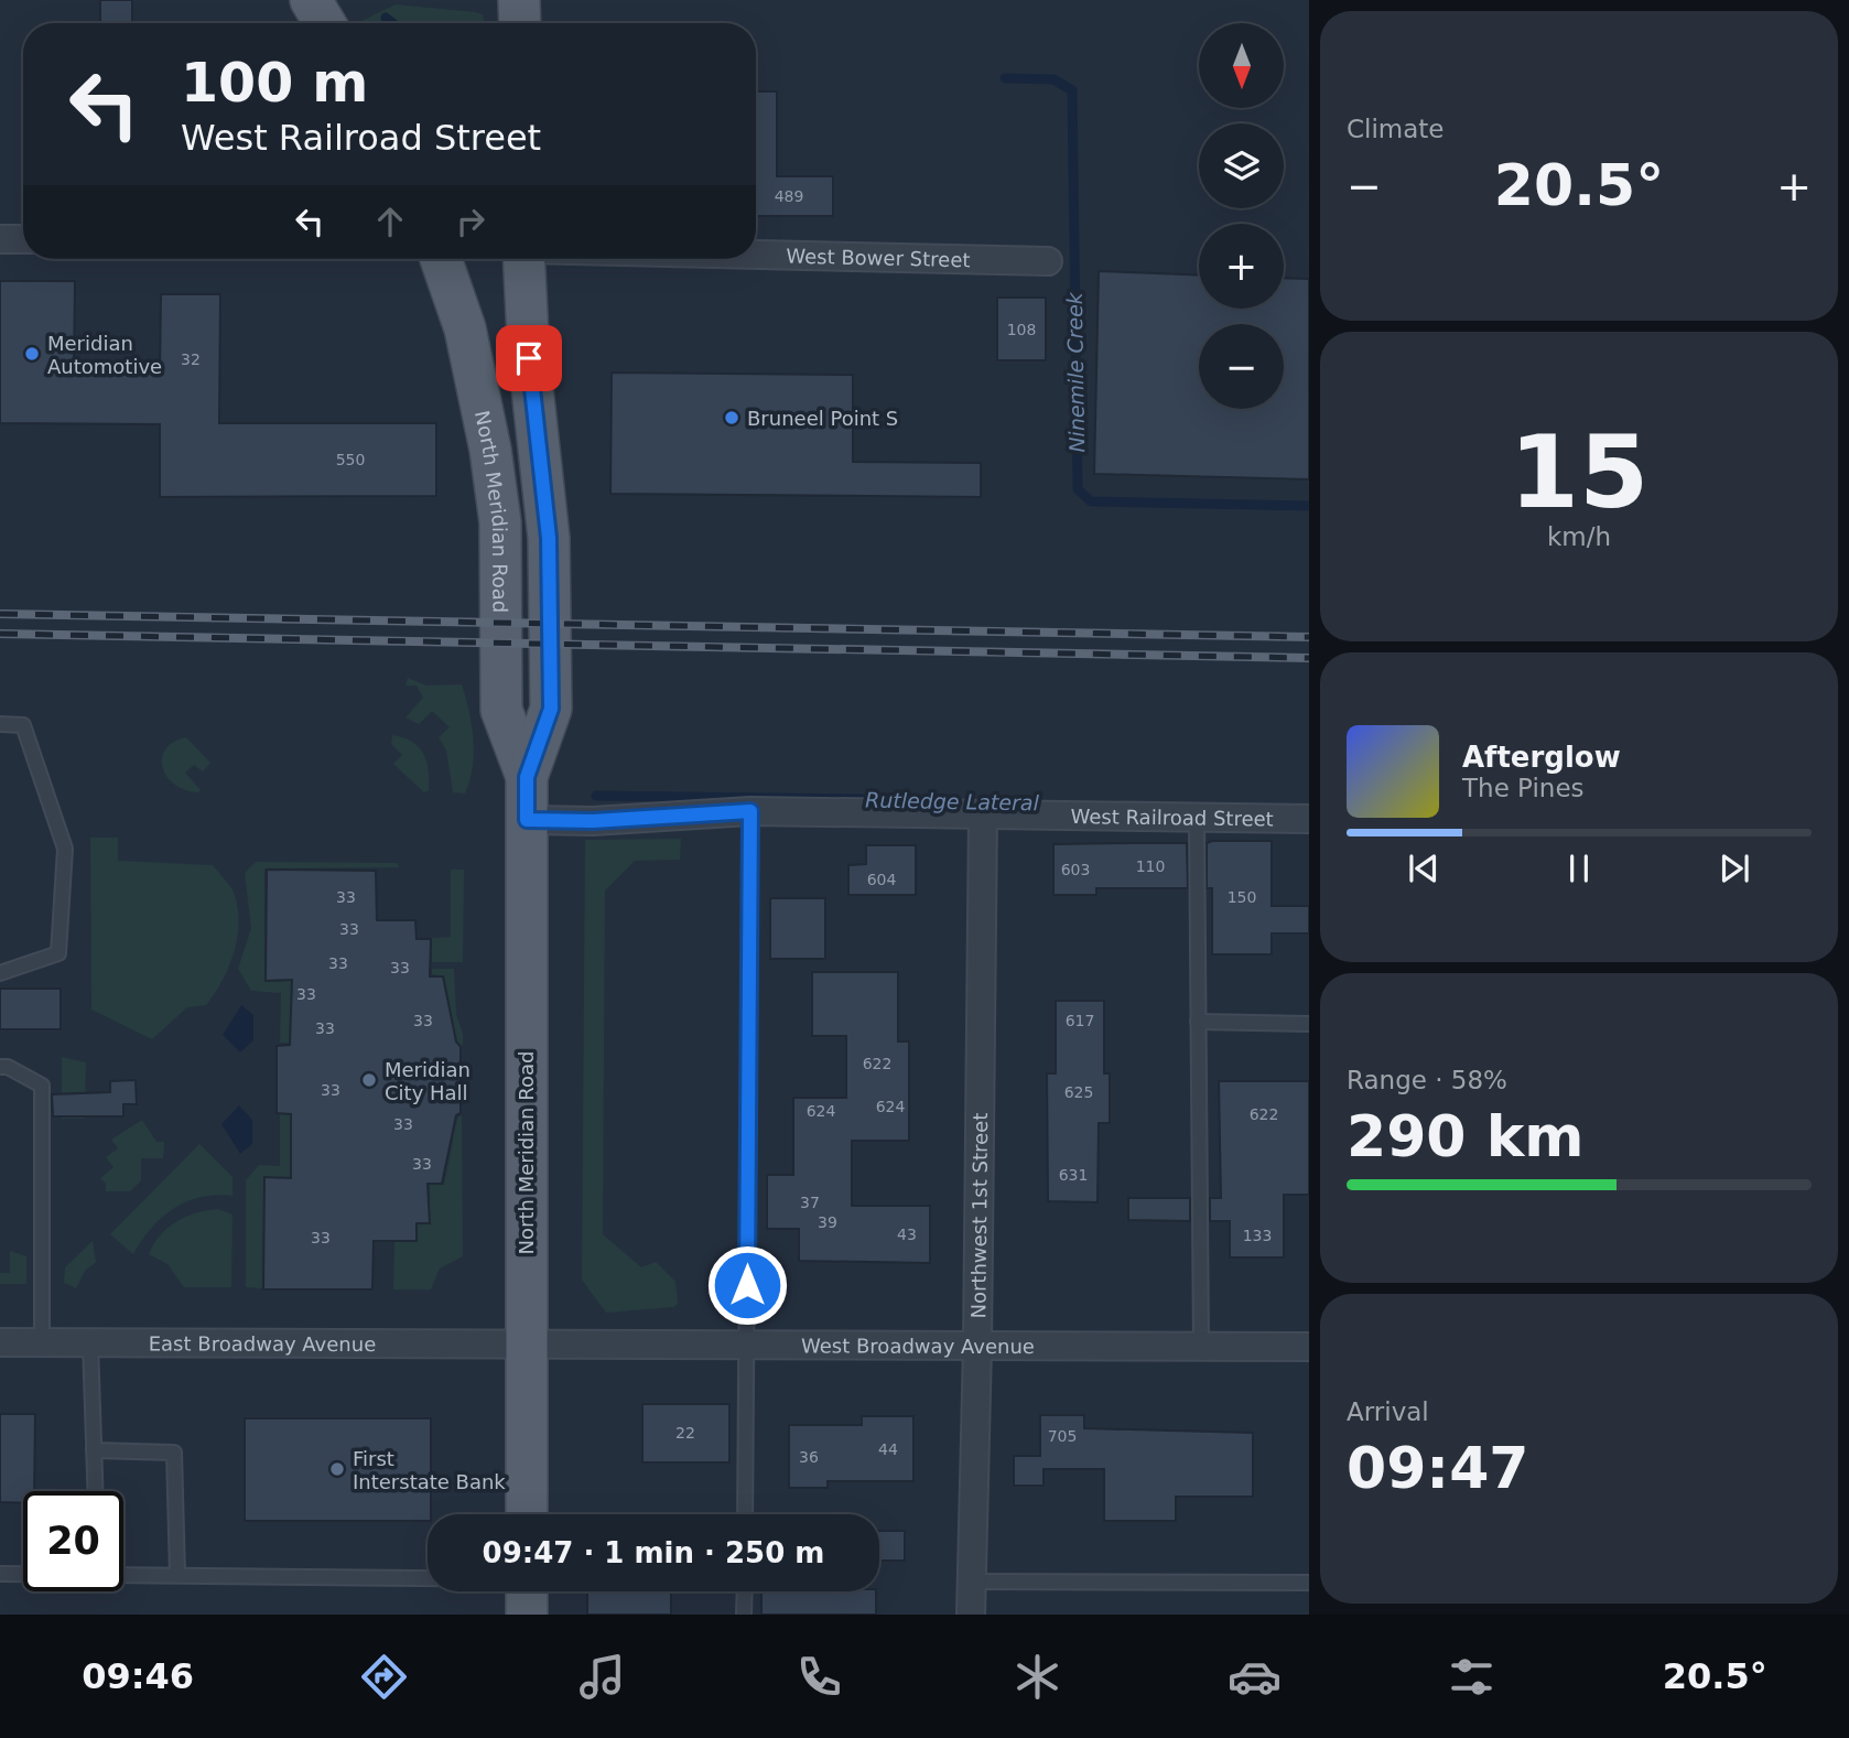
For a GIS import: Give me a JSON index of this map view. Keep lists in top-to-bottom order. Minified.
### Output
{"streets":{"main road":["North Meridian Road"],"street":["West Bower Street","West Railroad Street","Northwest 1st Street","East Broadway Avenue","West Broadway Avenue"]},"crossings":[["North Meridian Road","West Railroad Street"],["North Meridian Road","East Broadway Avenue"],["North Meridian Road","West Broadway Avenue"],["West Railroad Street","Northwest 1st Street"],["Northwest 1st Street","West Broadway Avenue"],["East Broadway Avenue","West Broadway Avenue"]],"water":["Ninemile Creek","Rutledge Lateral"],"places":["Meridian Automotive","Bruneel Point S","Meridian City Hall","First Interstate Bank"],"house_numbers":["489","108","32","550","110","603","604","33","150","33","33","33","33","33","617","33","622","33","625","624","624","622","33","33","631","37","39","43","133","33","22","705","44","36"],"north":"bottom","page":{"tile":["Climate",["15","km/h"],["Range · 58%","290 km"],["Arrival","09:47"]],"map_buttons":["+","−"],"turn":["100 m","West Railroad Street"],"heat":["−","20.5°","+"],"song":["Afterglow","The Pines"],"limit":"20","trip":"09:47 · 1 min · 250 m","tabs":["09:46","20.5°"]}}
